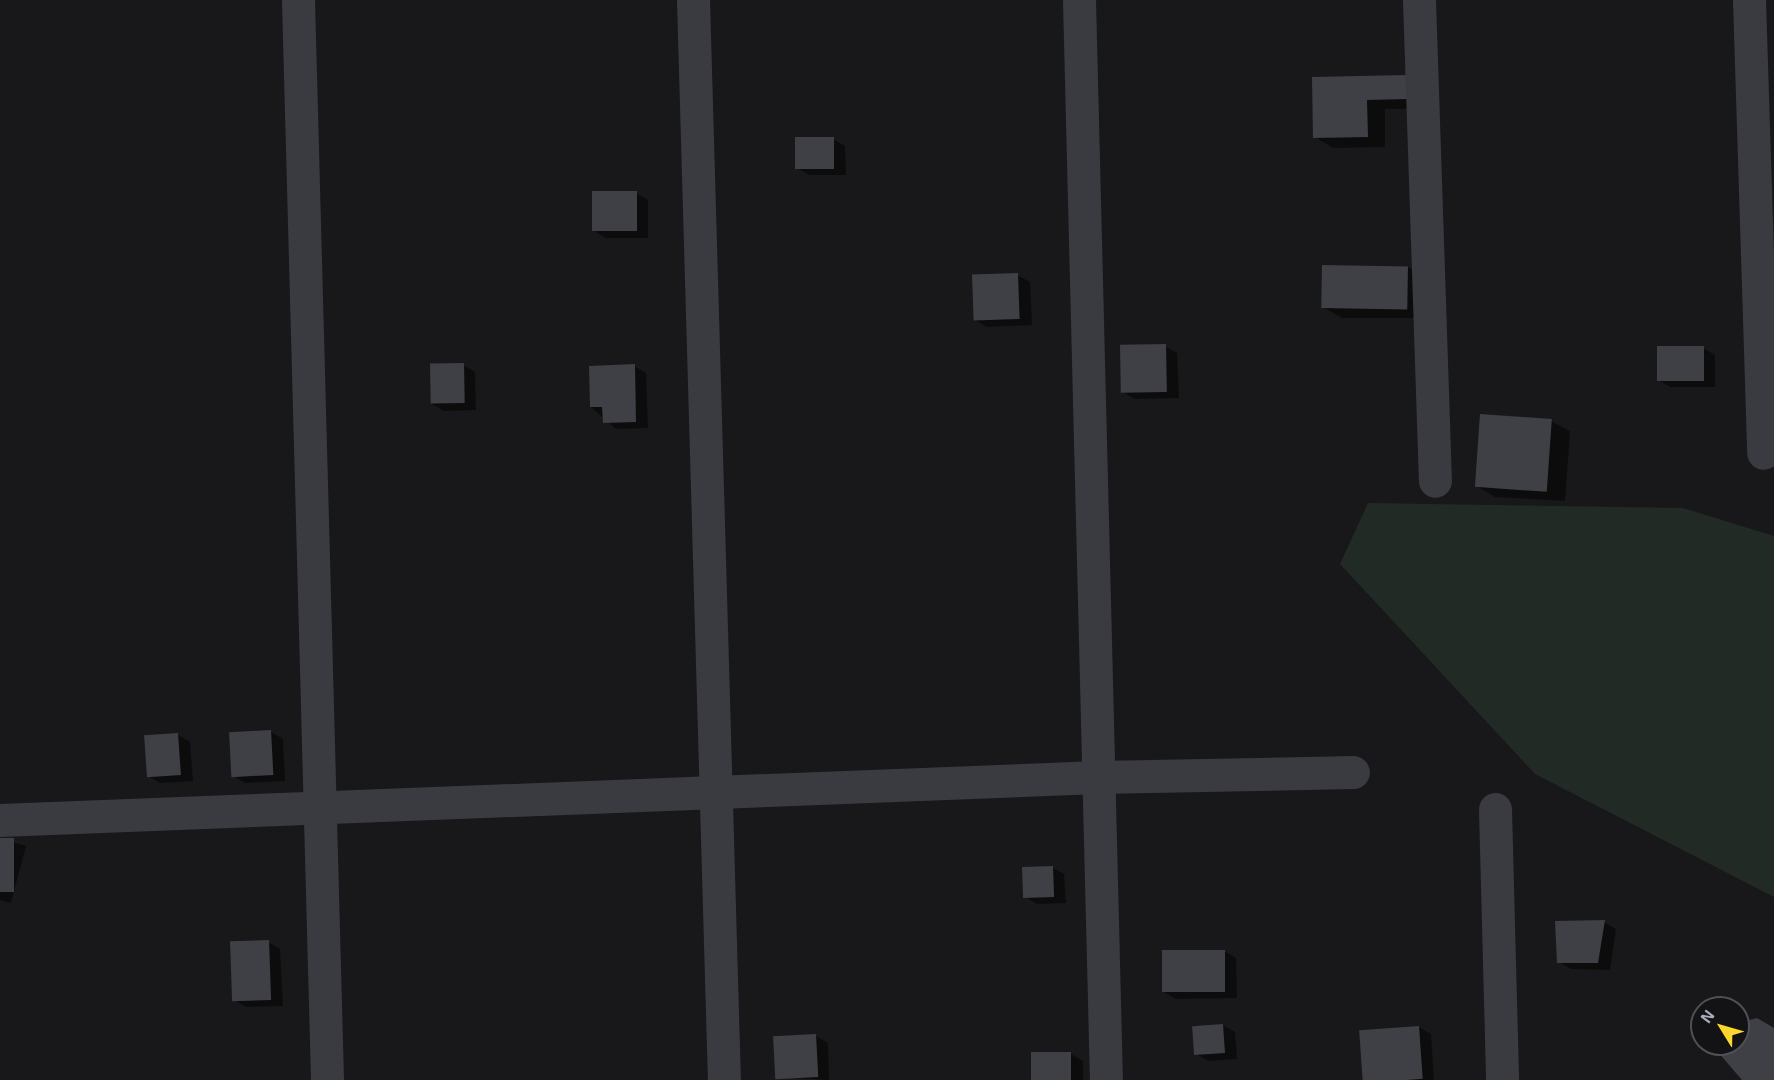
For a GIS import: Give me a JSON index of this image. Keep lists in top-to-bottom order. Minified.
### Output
{"north":"top left"}
